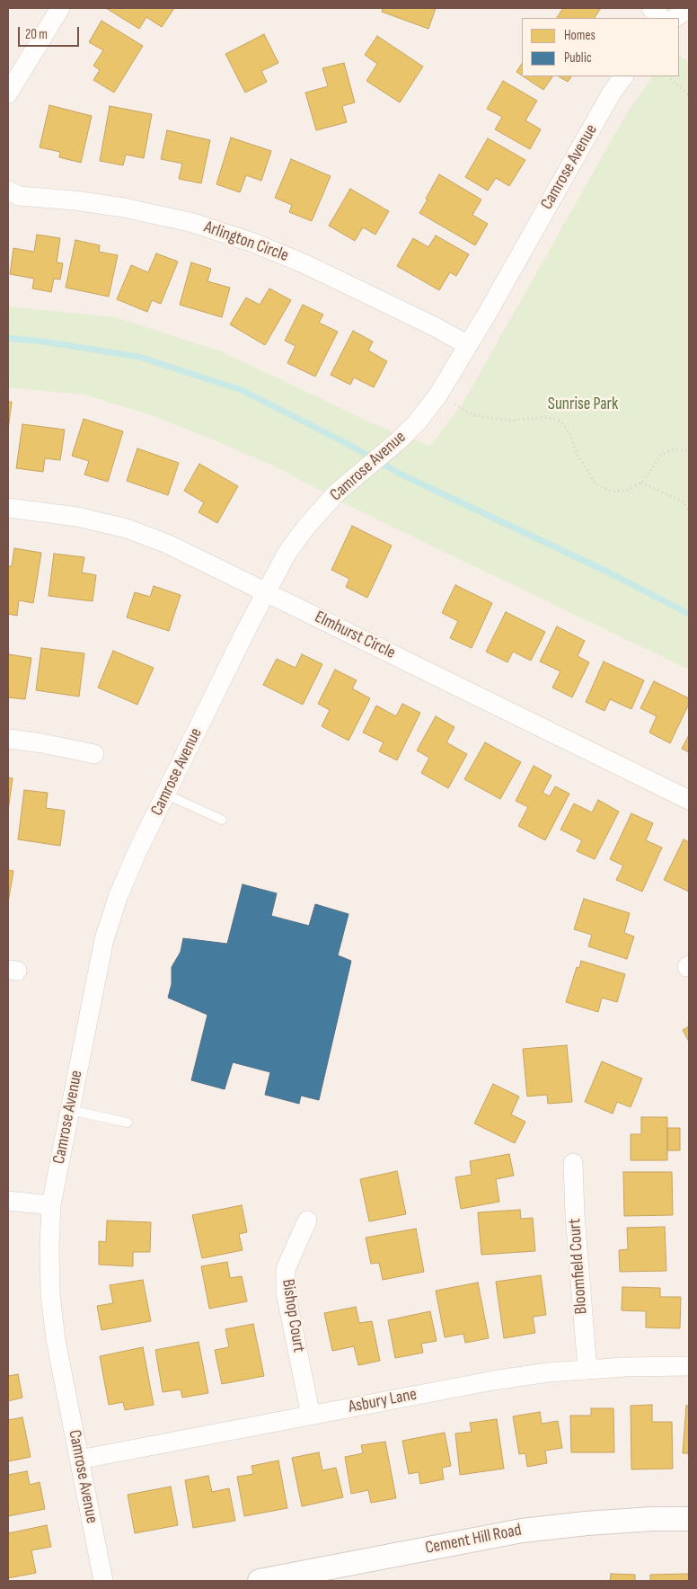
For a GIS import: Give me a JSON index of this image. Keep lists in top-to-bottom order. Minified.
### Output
{"streets":{"street":["Camrose Avenue","Arlington Circle","Elmhurst Circle","Bloomfield Court","Bishop Court","Asbury Lane","Cement Hill Road"]},"crossings":[["Camrose Avenue","Arlington Circle"],["Camrose Avenue","Elmhurst Circle"],["Camrose Avenue","Asbury Lane"],["Bloomfield Court","Asbury Lane"],["Bishop Court","Asbury Lane"]],"parks":["Sunrise Park"],"legend":["Homes","Public"],"scale_bar":"20 m"}
